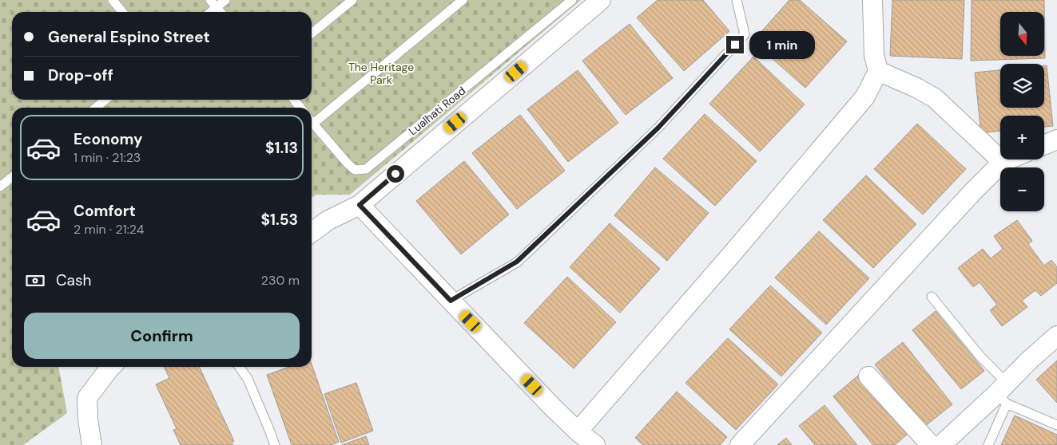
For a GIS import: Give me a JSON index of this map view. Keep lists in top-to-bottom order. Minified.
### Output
{"streets":{"lane":["Lualhati Road"]},"parks":["The Heritage Park"],"north":"bottom","page":{"map_buttons":["+","−"],"banner":["General Espino Street","Drop-off"],"bubble":"1 min","list":[{"name":"Economy","note":"1 min · 21:23","value":"$1.13"},{"name":"Comfort","note":"2 min · 21:24","value":"$1.53"}],"pay":["Cash","230 m"],"buttons":"Confirm"}}
